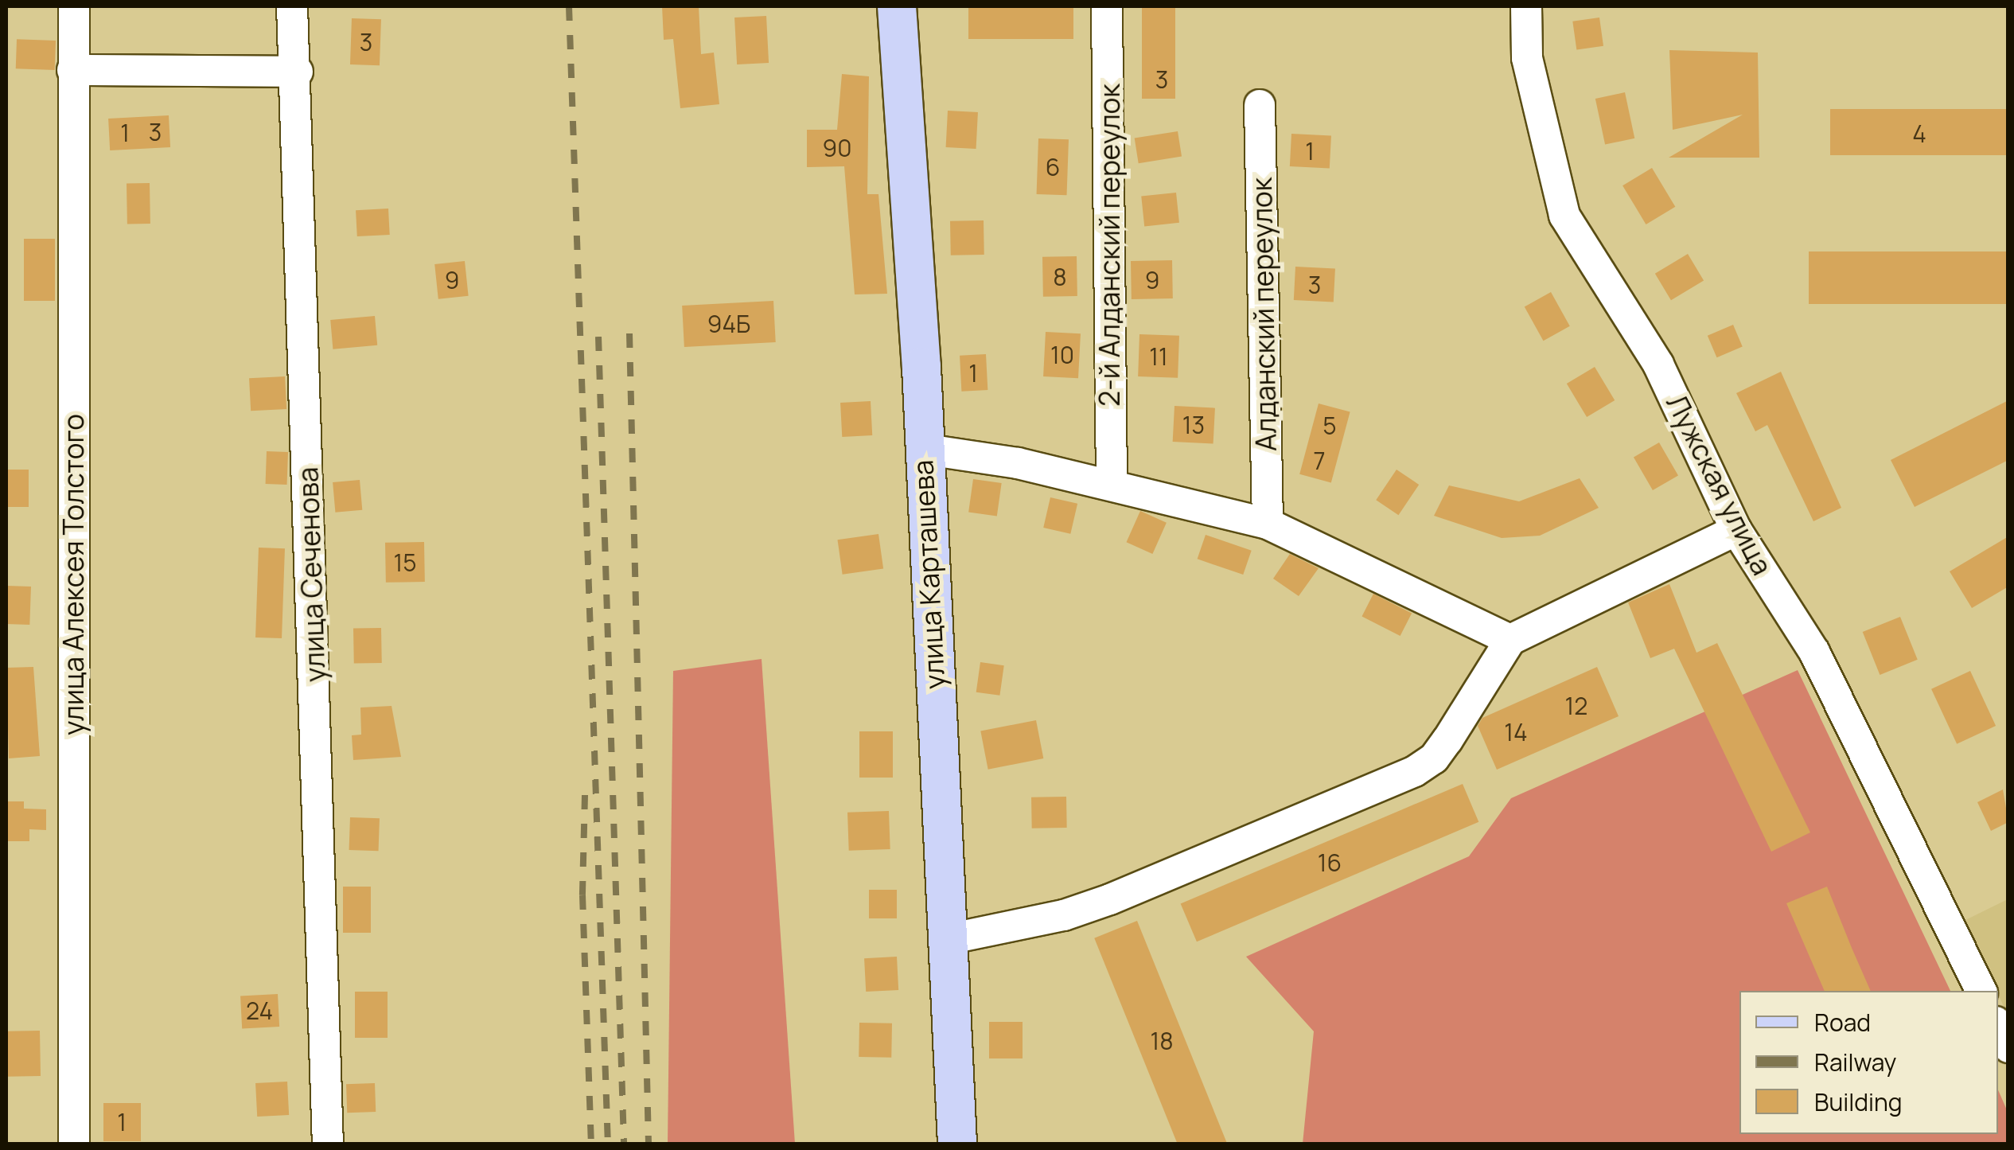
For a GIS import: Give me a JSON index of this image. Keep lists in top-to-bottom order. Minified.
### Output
{"streets":{"main road":["улица Карташева"],"street":["2-й Алданский переулок","Алданский переулок","Лужская улица","улица Алексея Толстого","улица Сеченова"]},"house_numbers":["3","3","3","1","4","90","1","6","8","9","9","3","94Б","10","11","1","13","5","7","15","12","14","16","24","18","1"],"legend":["Road","Railway","Building"]}
